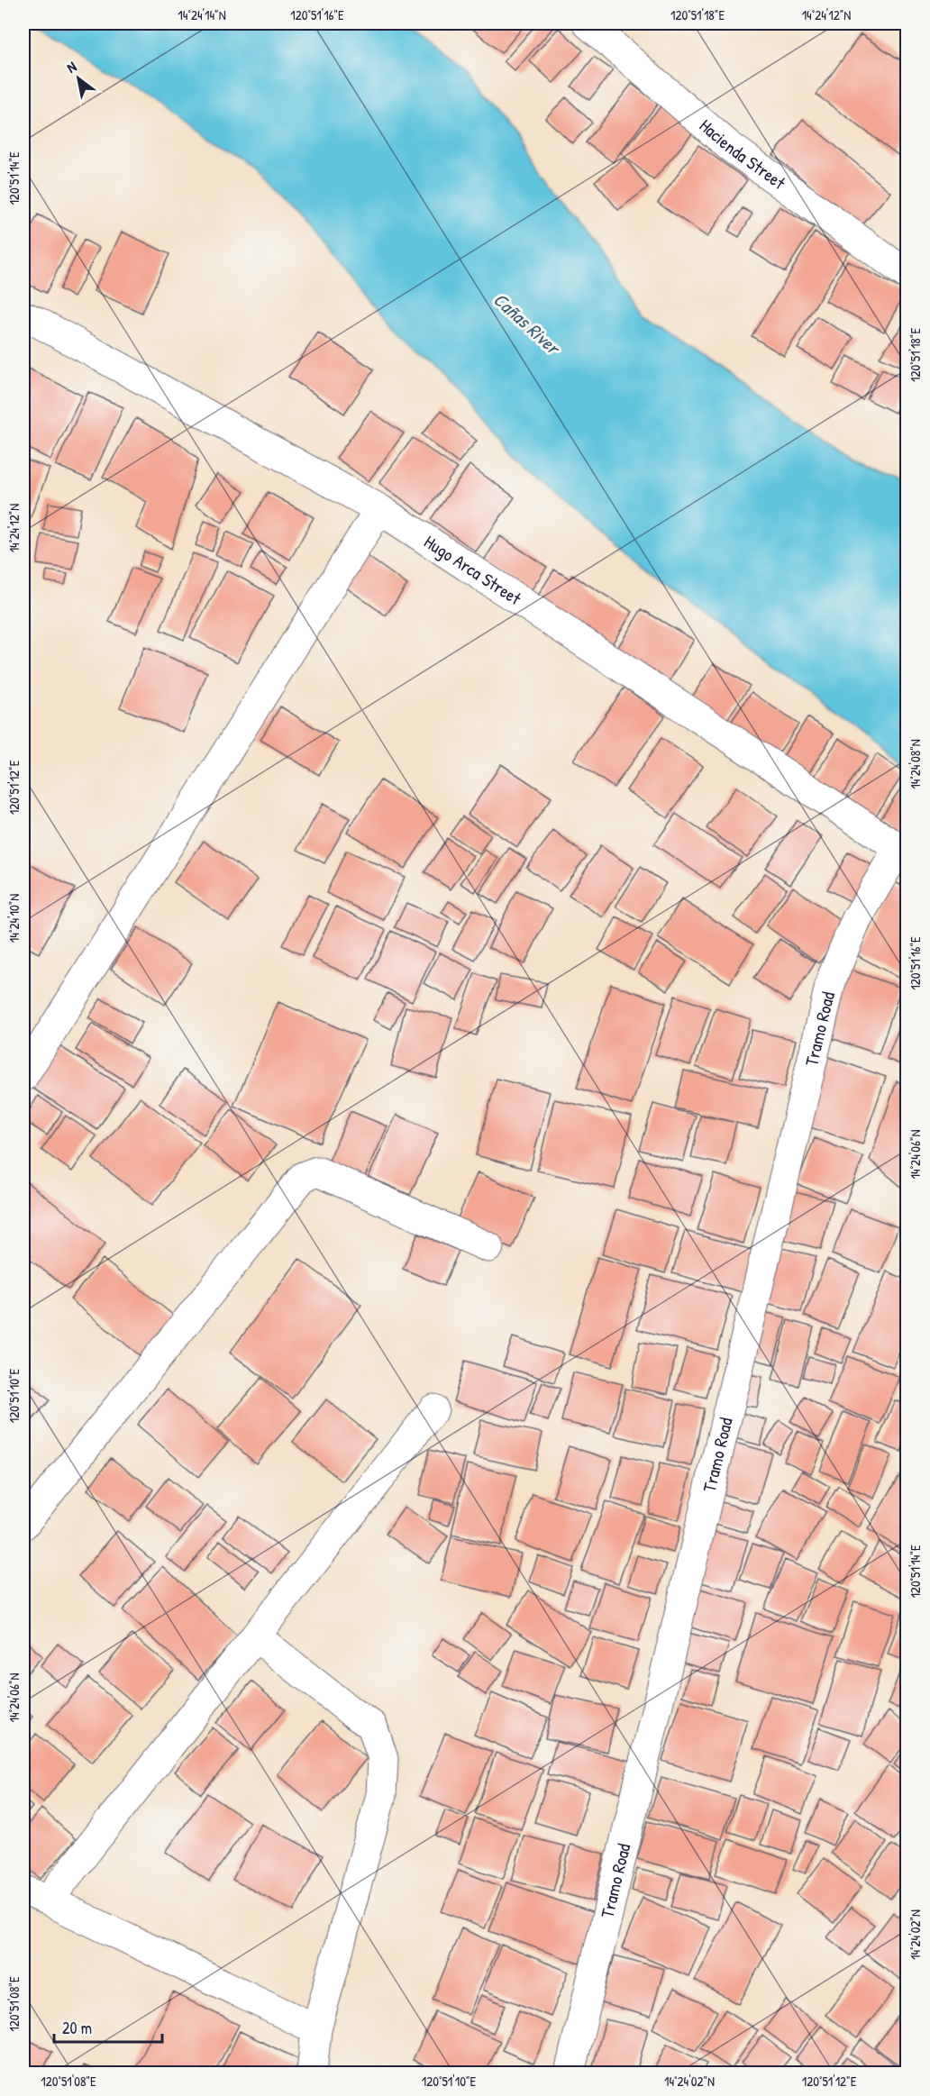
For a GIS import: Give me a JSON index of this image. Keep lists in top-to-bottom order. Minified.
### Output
{"streets":{"street":["Hacienda Street","Hugo Arca Street","Tramo Road"]},"crossings":[["Hugo Arca Street","Tramo Road"]],"water":["Cañas River"],"scale_bar":"20 m","north":"top left","coordinates":["14°24'14\"N","120°51'16\"E","120°51'18\"E","14°24'12\"N","120°51'14\"E","14°24'08\"N","120°51'12\"E","14°24'10\"N","14°24'06\"N","120°51'10\"E","14°24'02\"N","120°51'08\"E"]}
